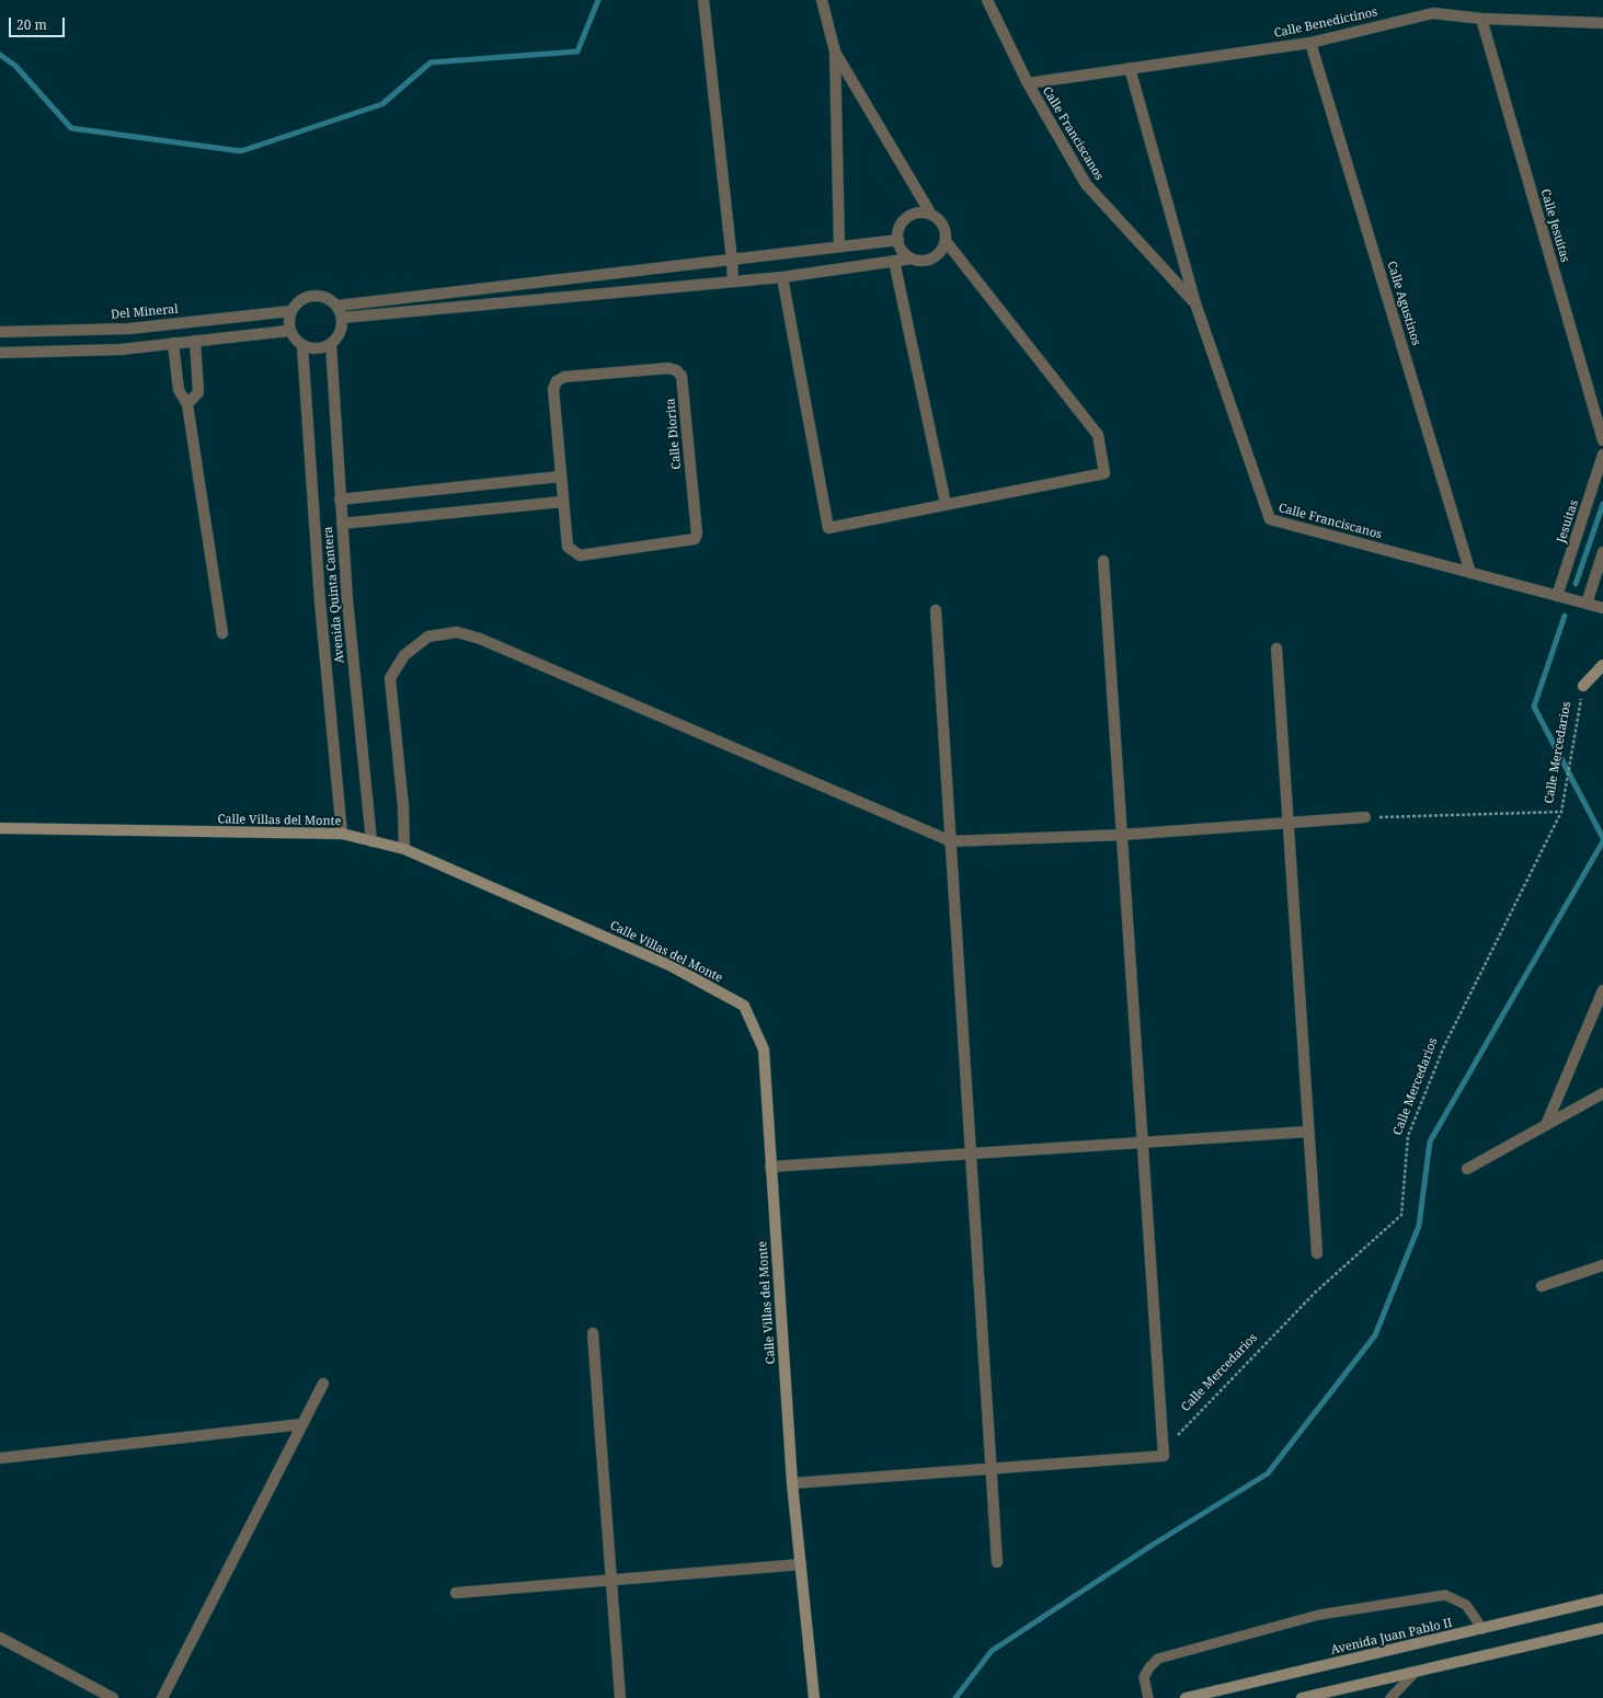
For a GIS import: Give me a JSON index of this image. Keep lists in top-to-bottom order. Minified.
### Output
{"streets":{"street":["Calle Benedictinos","Calle Franciscanos","Calle Jesuitas","Calle Agustinos","Del Mineral","Calle Diorita","Jesuitas","Avenida Quinta Cantera","Calle Villas del Monte","Avenida Juan Pablo II"],"path":["Calle Mercedarios"]},"crossings":[["Calle Benedictinos","Calle Franciscanos"],["Calle Benedictinos","Calle Jesuitas"],["Calle Benedictinos","Calle Agustinos"],["Calle Franciscanos","Calle Agustinos"],["Calle Franciscanos","Jesuitas"],["Del Mineral","Avenida Quinta Cantera"],["Avenida Quinta Cantera","Calle Villas del Monte"]],"scale_bar":"20 m"}
